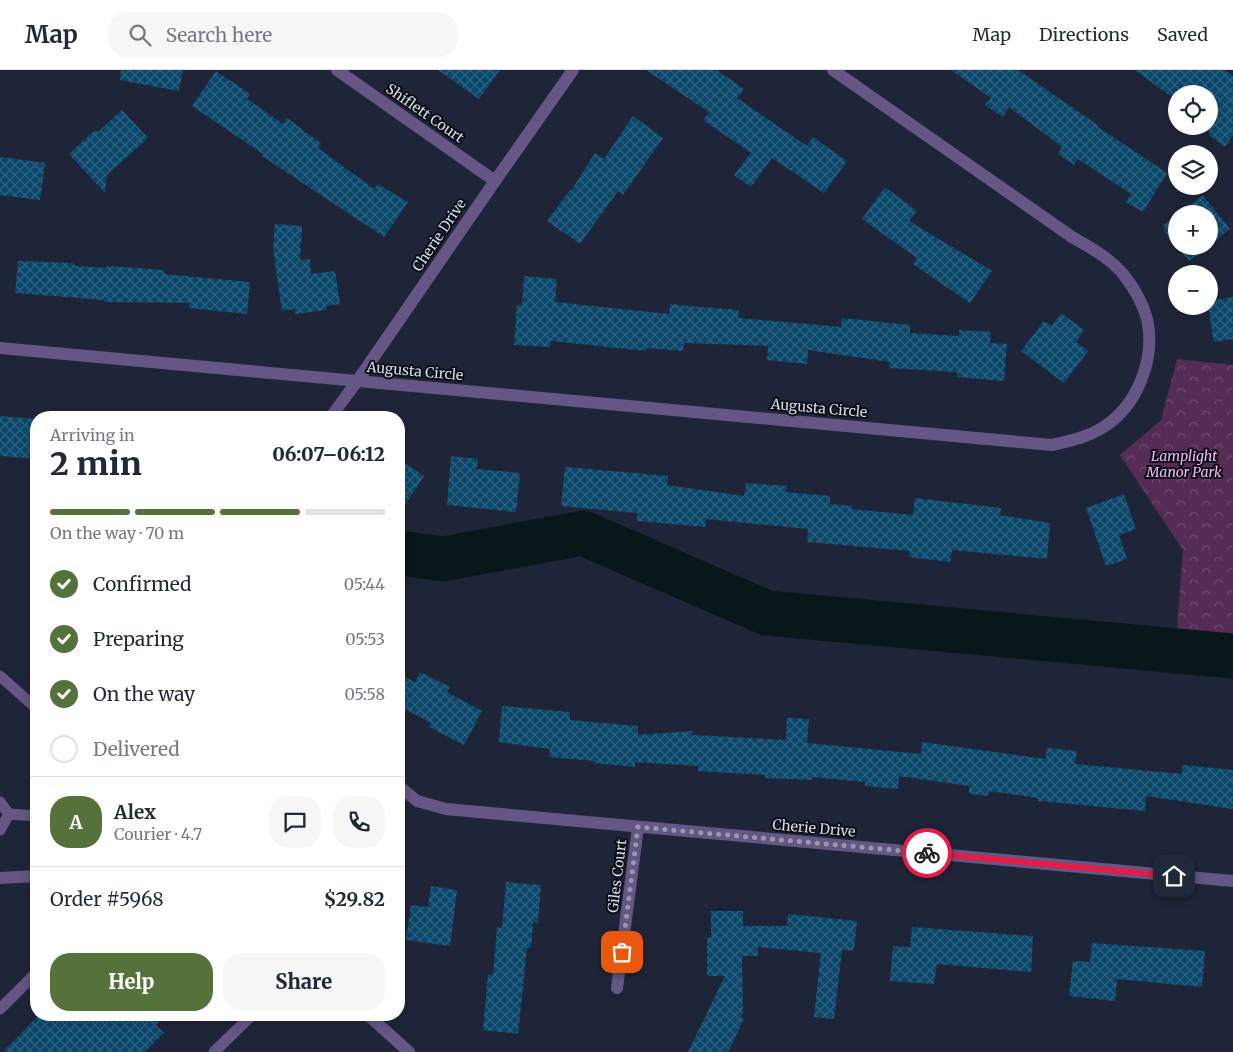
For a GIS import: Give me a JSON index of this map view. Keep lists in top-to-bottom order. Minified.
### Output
{"streets":{"street":["Shiflett Court","Cherie Drive","Augusta Circle","Giles Court"]},"crossings":[["Shiflett Court","Cherie Drive"],["Cherie Drive","Augusta Circle"],["Cherie Drive","Giles Court"]],"parks":["Lamplight Manor Park"],"page":{"header":"Map","search":"Search here","nav":["Map","Directions","Saved"],"map_buttons":["+","−"],"heading":["2 min","Arriving in","06:07–06:12"],"panel":["Alex","Courier · 4.7","Order #5968","$29.82"],"bar":"On the way · 70 m","list":[["Confirmed","05:44"],["Preparing","05:53"],["On the way","05:58"],"Delivered"],"round":"A","buttons":["Help","Share"]}}
